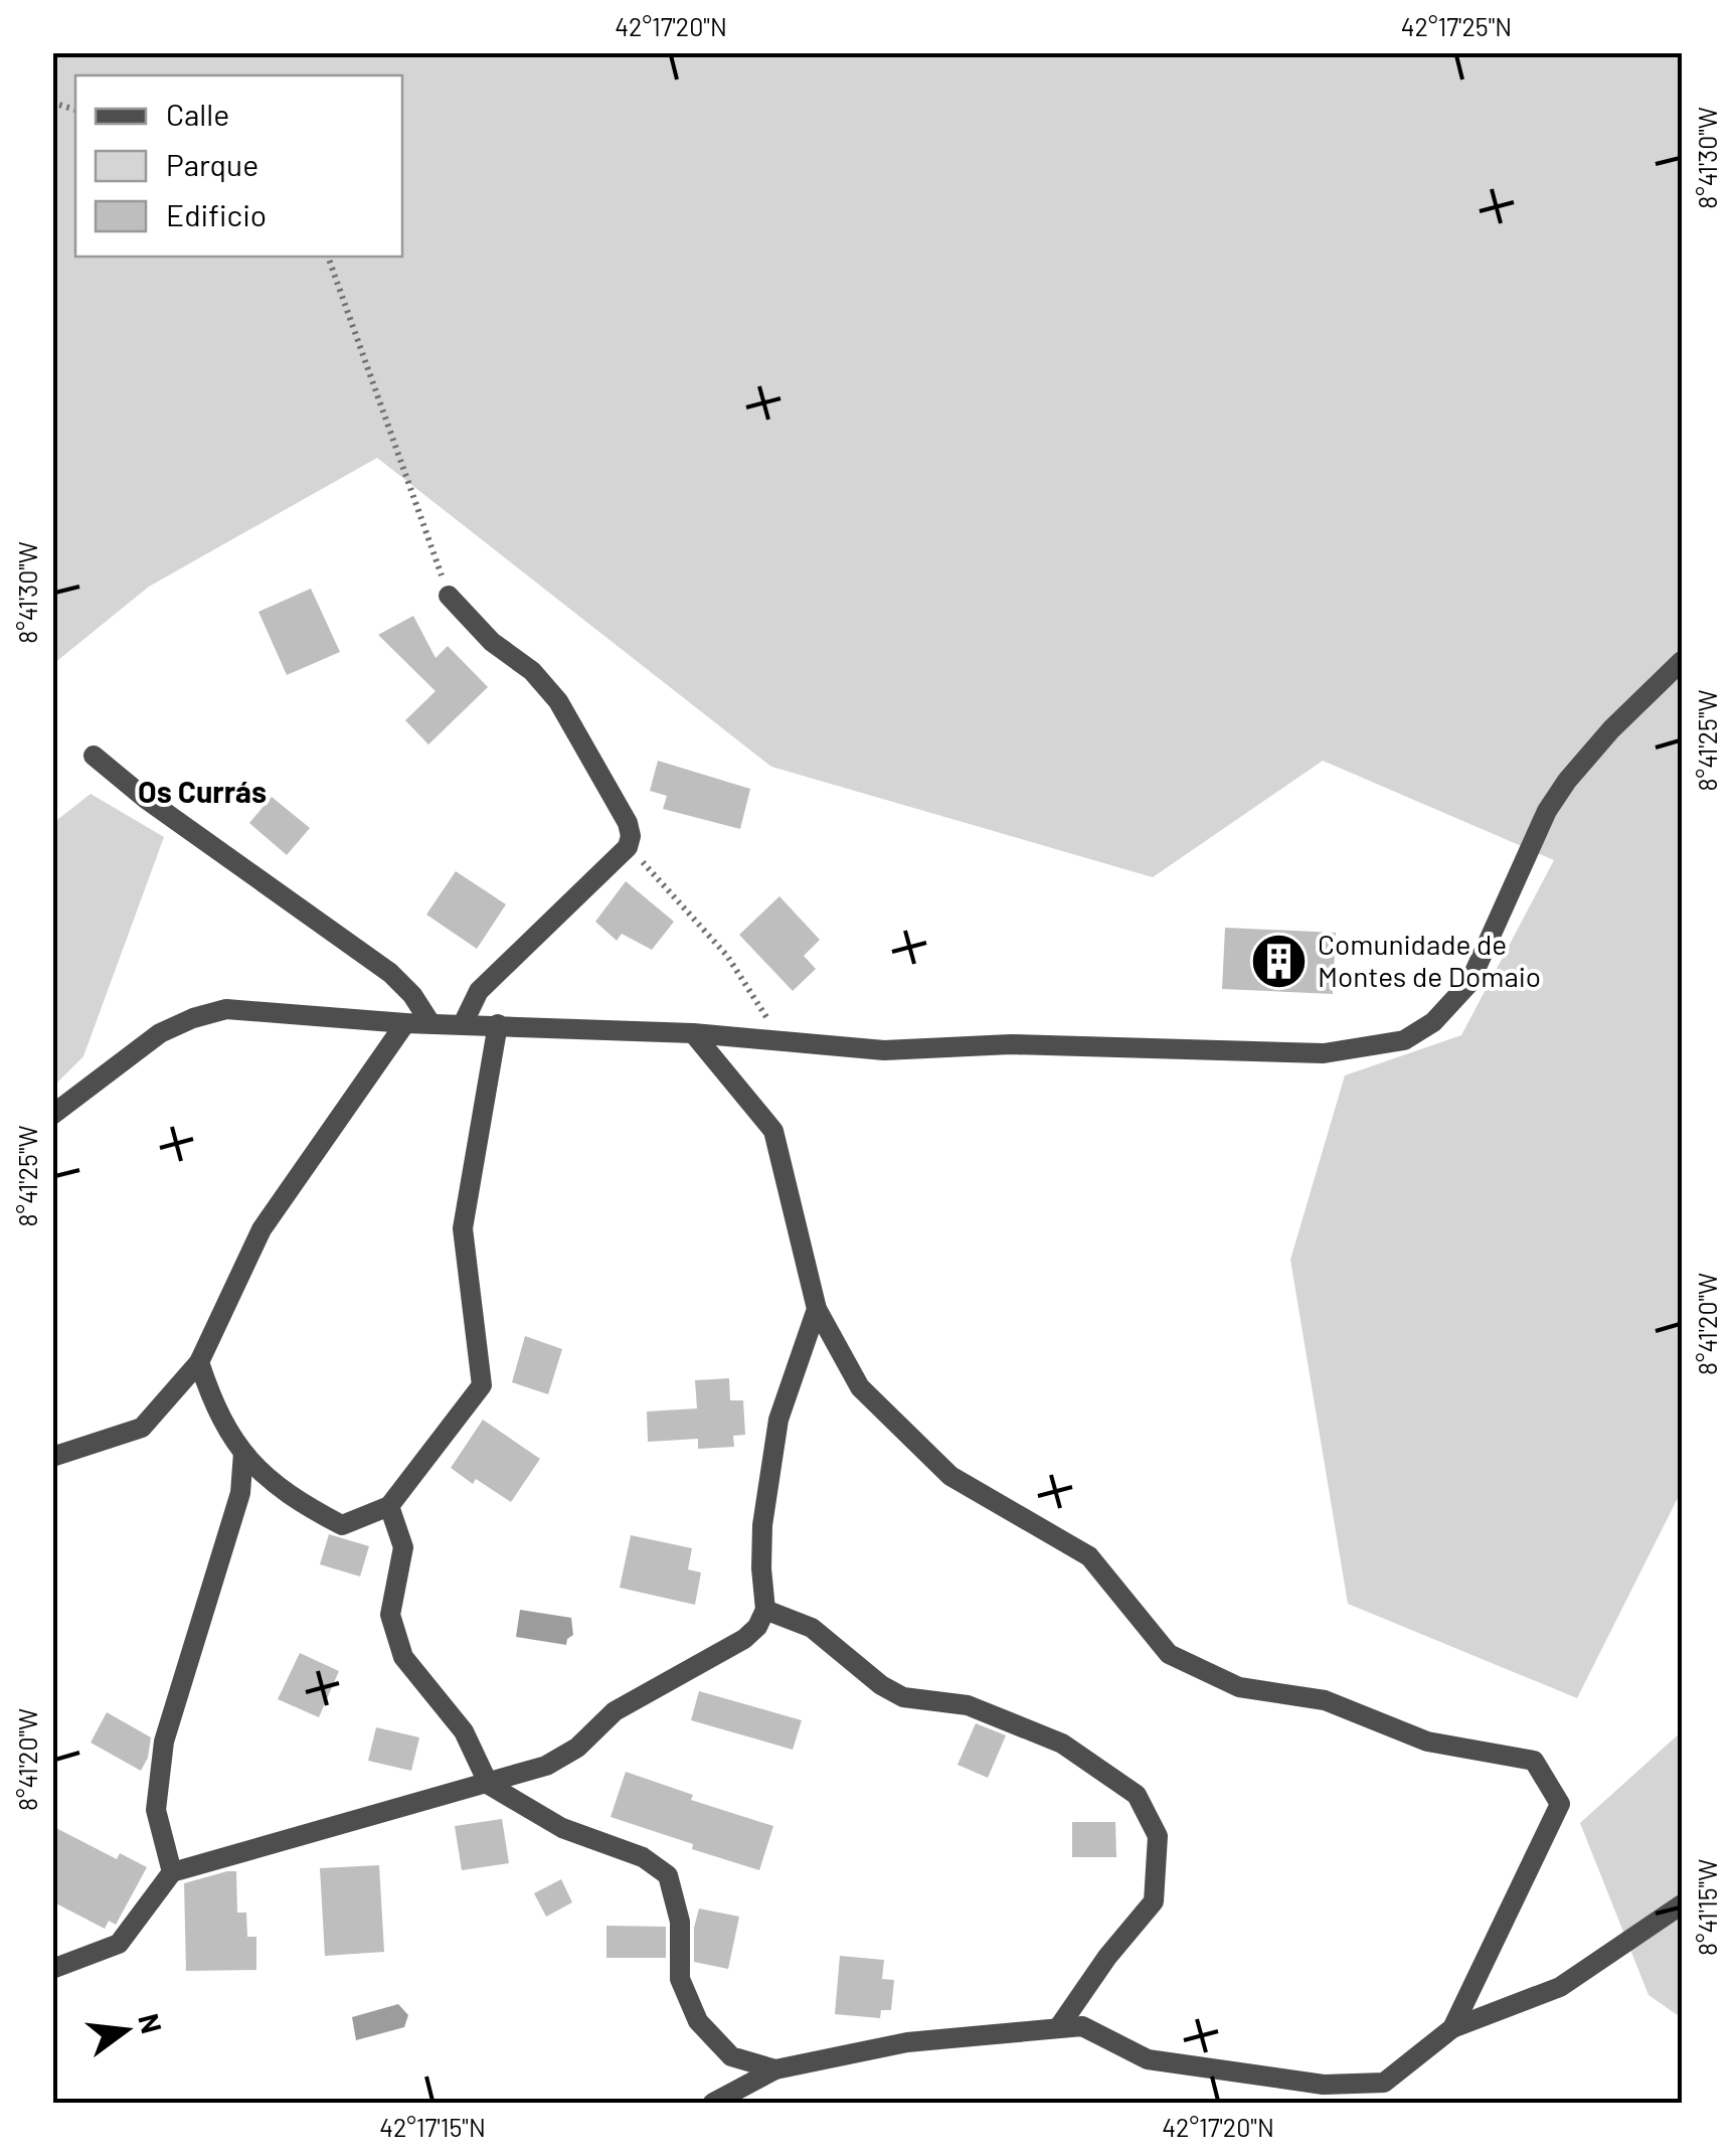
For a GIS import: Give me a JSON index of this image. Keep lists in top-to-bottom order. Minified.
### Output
{"districts":["Os Currás"],"places":{"building":["Comunidade de Montes de Domaio"]},"legend":["Calle","Parque","Edificio"],"north":"right","coordinates":["42°17'20\"N","42°17'25\"N","8°41'30\"W","8°41'25\"W","8°41'20\"W","8°41'15\"W","42°17'15\"N"]}
